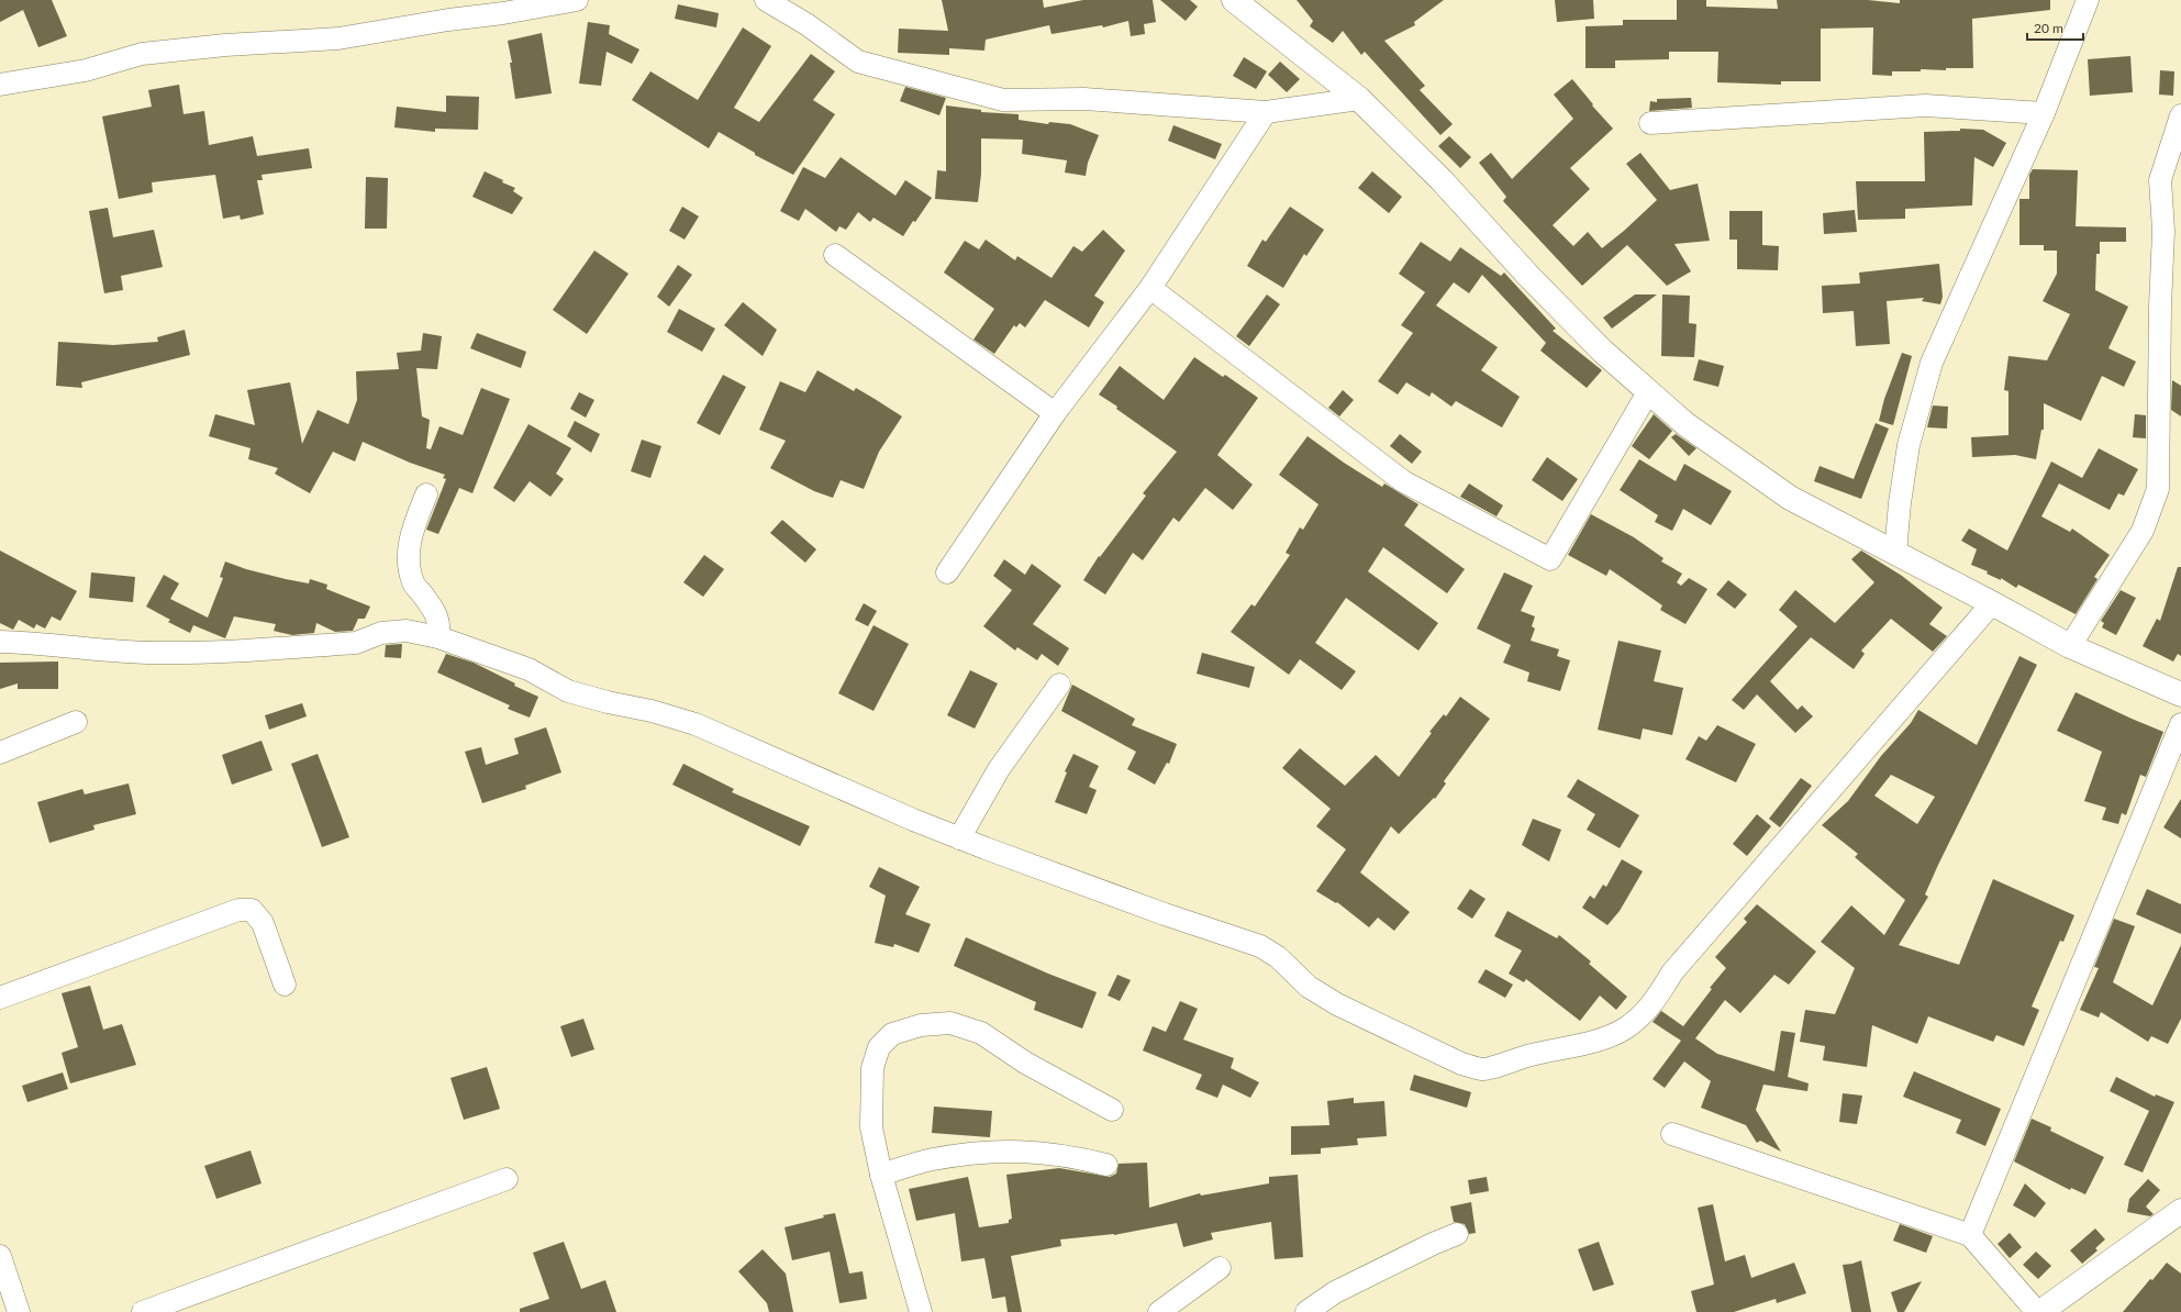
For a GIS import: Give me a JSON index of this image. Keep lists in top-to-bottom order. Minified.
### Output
{"scale_bar":"20 m"}
